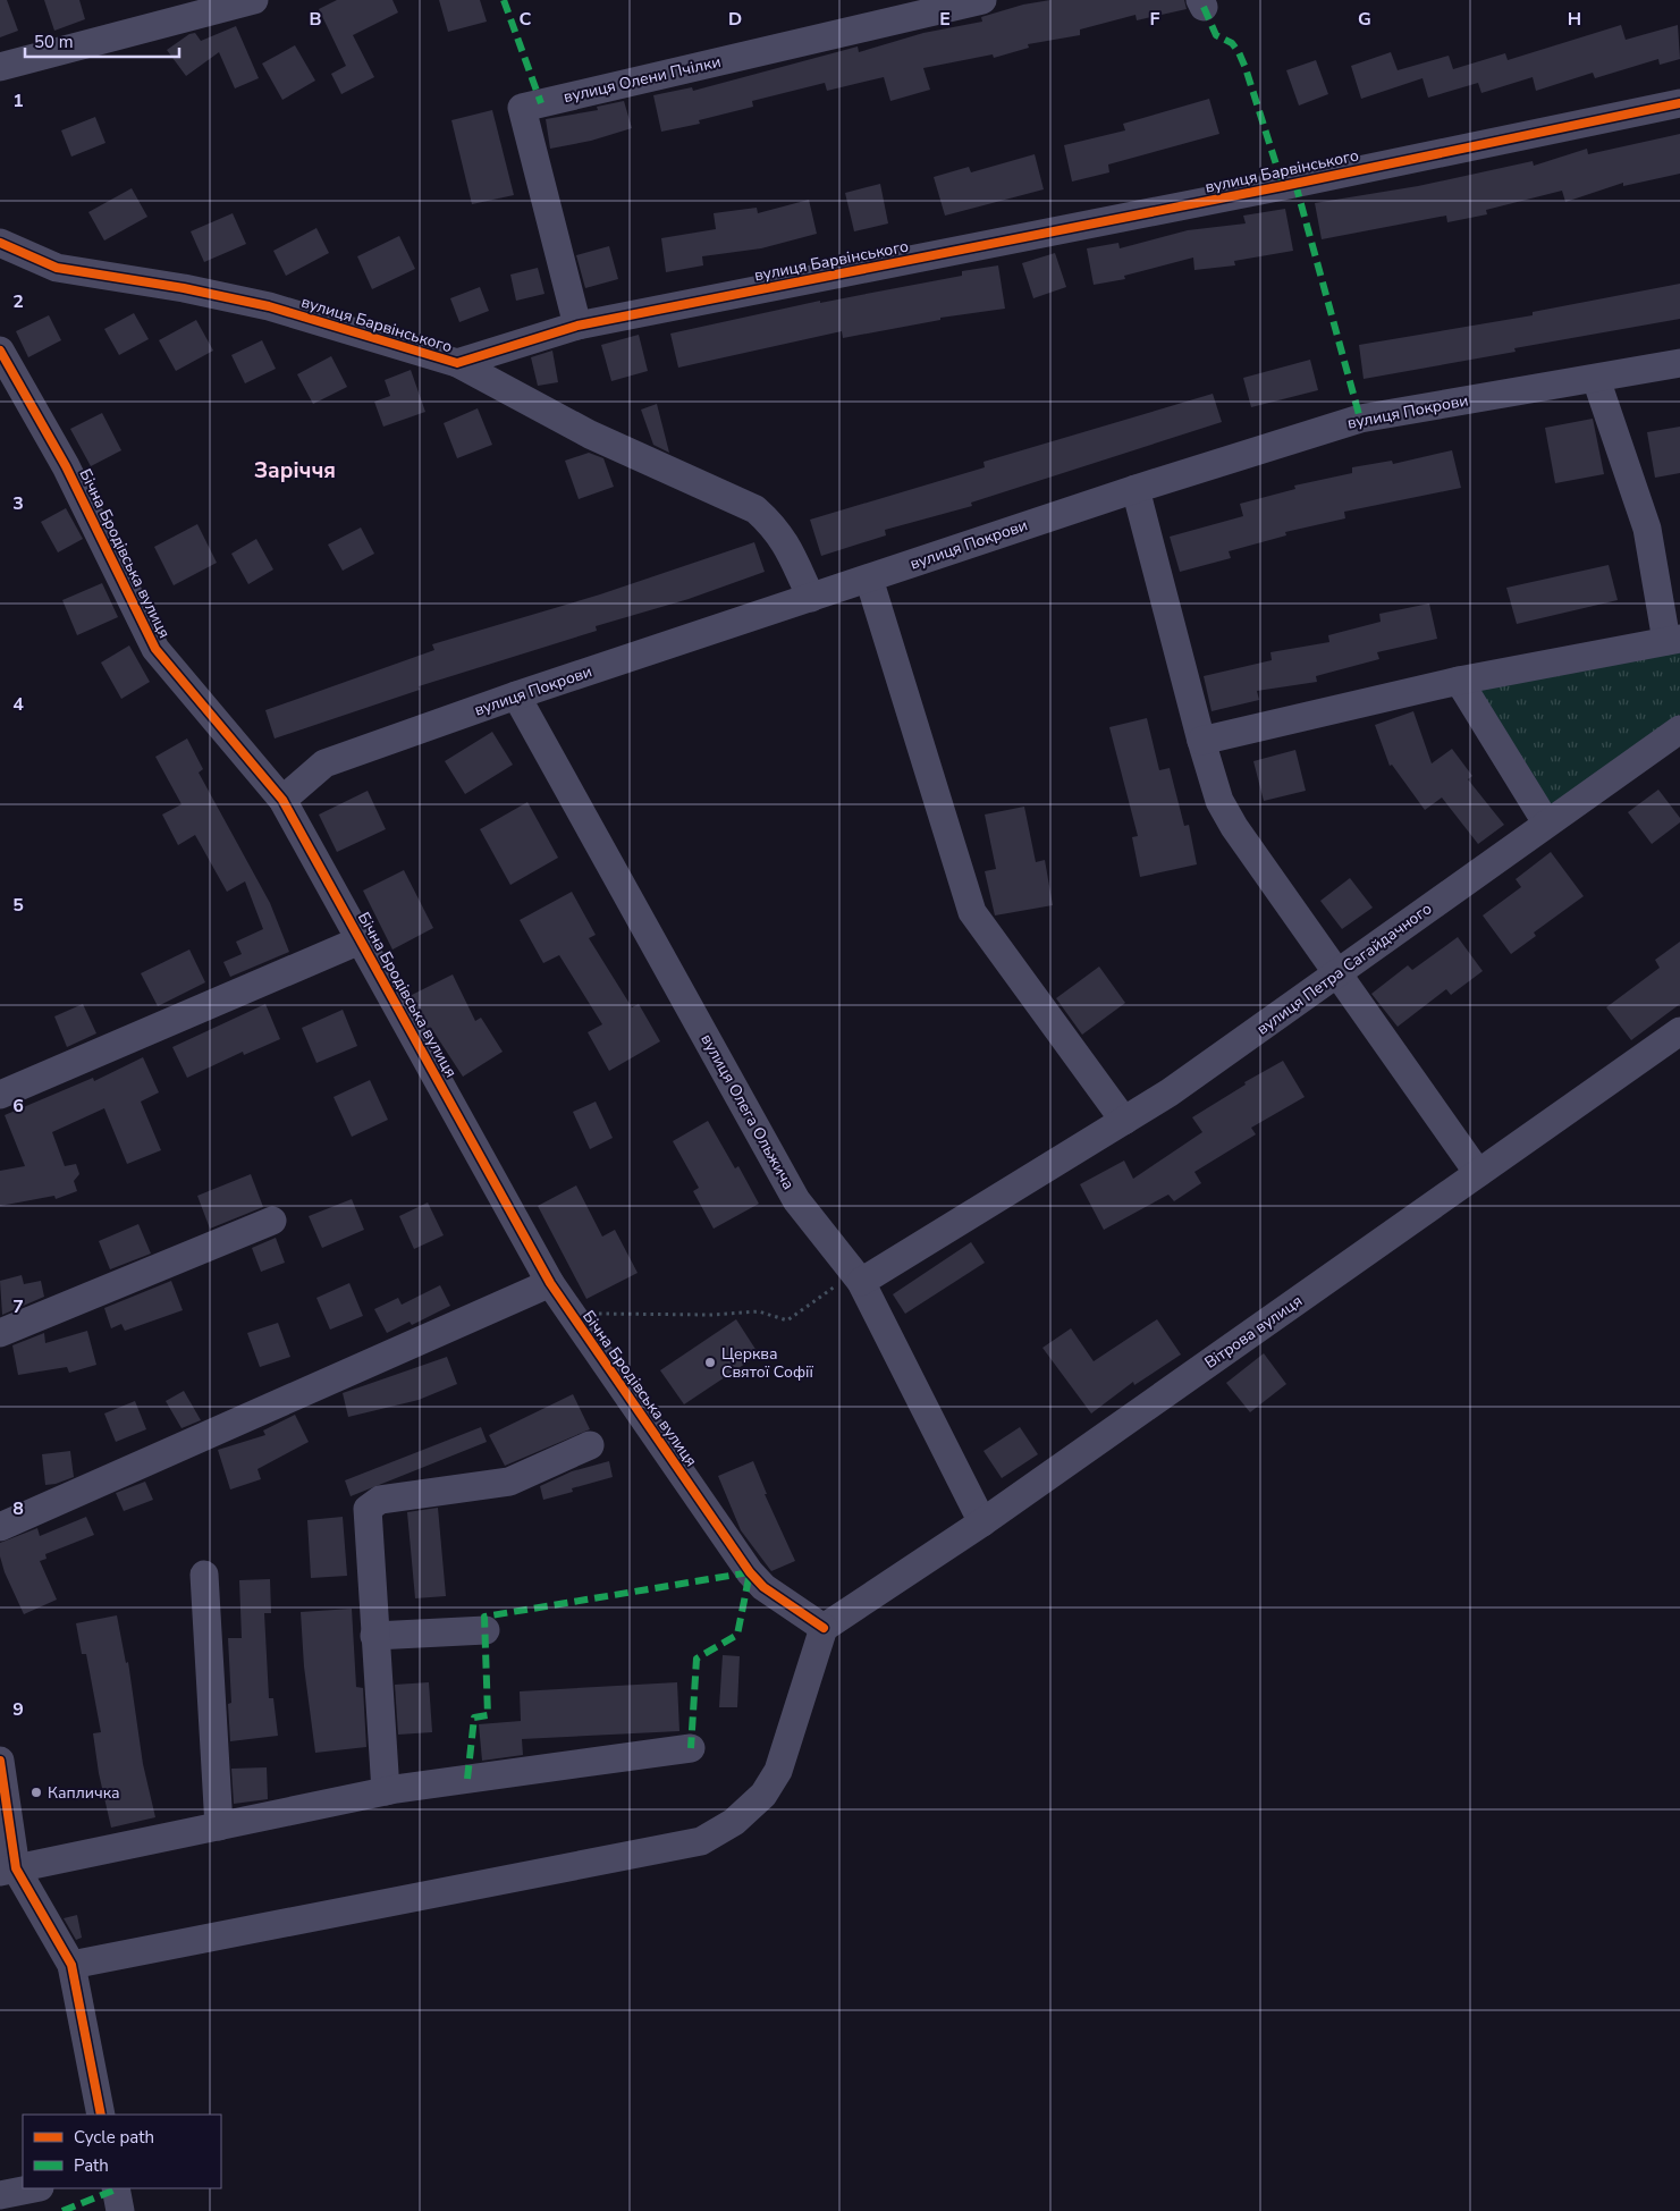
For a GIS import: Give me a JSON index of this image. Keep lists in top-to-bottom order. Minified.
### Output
{"streets":{"street":["вулиця Олени Пчілки","вулиця Барвінського","вулиця Покрови","Бічна Бродівська вулиця","вулиця Петра Сагайдачного","вулиця Олега Ольжича","Вітрова вулиця"]},"crossings":[["вулиця Олени Пчілки","вулиця Барвінського"],["вулиця Покрови","Бічна Бродівська вулиця"],["вулиця Покрови","вулиця Олега Ольжича"],["Бічна Бродівська вулиця","Вітрова вулиця"],["вулиця Петра Сагайдачного","вулиця Олега Ольжича"],["вулиця Олега Ольжича","Вітрова вулиця"]],"districts":["Заріччя"],"places":["Церква Святої Софії","Капличка"],"legend":["Cycle path","Path"],"scale_bar":"50 m","grid":{"columns":["B","C","D","E","F","G","H"],"rows":["1","2","3","4","5","6","7","8","9"]}}
